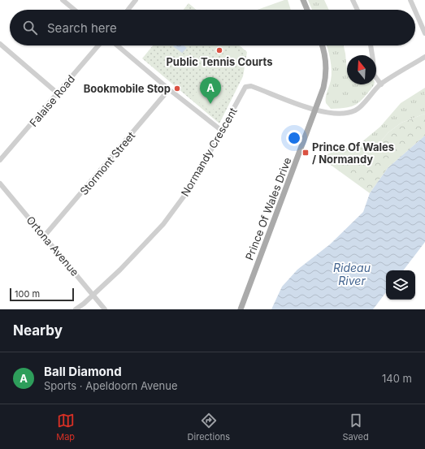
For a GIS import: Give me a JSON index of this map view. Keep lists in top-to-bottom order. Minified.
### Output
{"streets":{"main road":["Prince Of Wales Drive"],"street":["Falaise Road","Normandy Crescent","Stormont Street","Ortona Avenue"]},"crossings":[["Normandy Crescent","Prince Of Wales Drive"],["Normandy Crescent","Ortona Avenue"],["Stormont Street","Ortona Avenue"]],"water":["Rideau River"],"places":{"other":["Public Tennis Courts","Bookmobile Stop"],"transit":["Prince Of Wales / Normandy"]},"scale_bar":"100 m","north":"top","page":{"search":"Search here","pins":"A","scale":"100 m","heading":"Nearby","list":[{"mark":"A","name":"Ball Diamond","note":"Sports · Apeldoorn Avenue","value":"140 m"}],"nav":["Map","Directions","Saved"]}}
